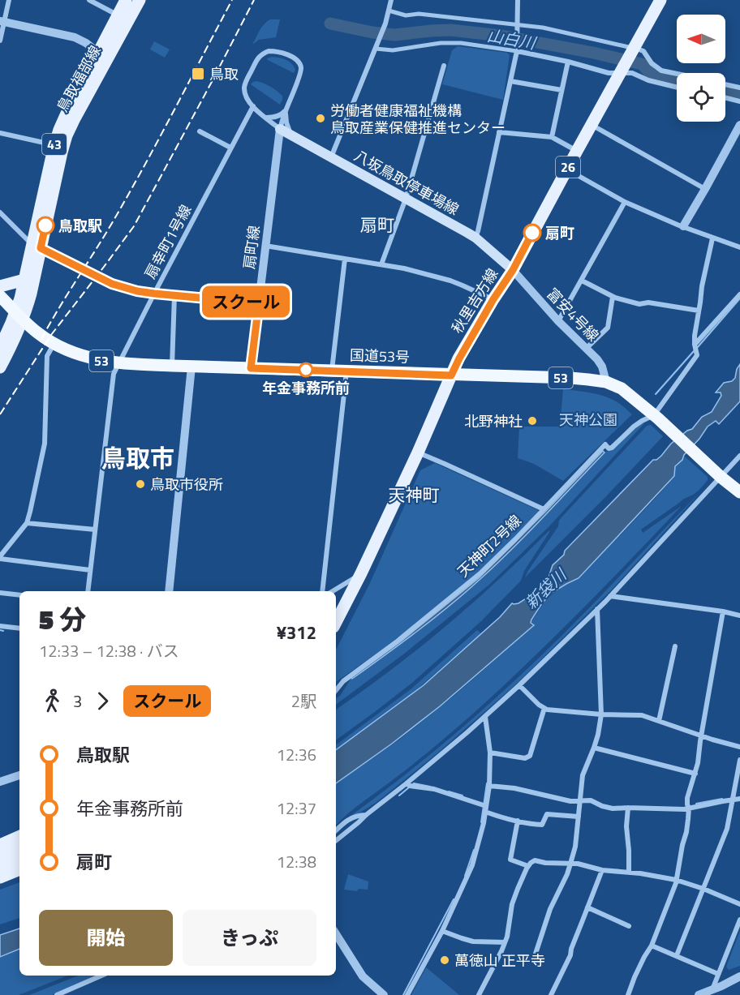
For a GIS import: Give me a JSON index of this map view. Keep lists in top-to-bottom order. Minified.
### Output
{"streets":{"highway":["国道53号","53"],"main road":["鳥取福部線","43","26","八坂鳥取停車場線","秋里吉方線"],"street":["扇幸町1号線","扇町線","富安4号線","天神町2号線"]},"crossings":[["鳥取福部線","国道53号"],["八坂鳥取停車場線","扇町線"],["八坂鳥取停車場線","秋里吉方線"],["八坂鳥取停車場線","富安4号線"],["扇幸町1号線","扇町線"],["扇幸町1号線","国道53号"],["扇町線","国道53号"],["秋里吉方線","富安4号線"],["秋里吉方線","国道53号"],["富安4号線","国道53号"],["国道53号","天神町2号線"]],"districts":["扇町","鳥取市","天神町"],"water":["山白川","新袋川"],"parks":["天神公園"],"places":{"transit":["鳥取"],"other":["労働者健康福祉機構 鳥取産業保健推進センター","鳥取駅","扇町","年金事務所前","北野神社","鳥取市役所","萬徳山 正平寺"]},"lines":["bus line スクール"],"north":"left","page":{"on_map":"スクール","heading":["5 分","12:33 – 12:38 · バス","¥312"],"legs":["3","スクール","2駅"],"list":[{"name":"鳥取駅","value":"12:36"},{"name":"年金事務所前","value":"12:37"},{"name":"扇町","value":"12:38"}],"buttons":["開始","きっぷ"]}}
